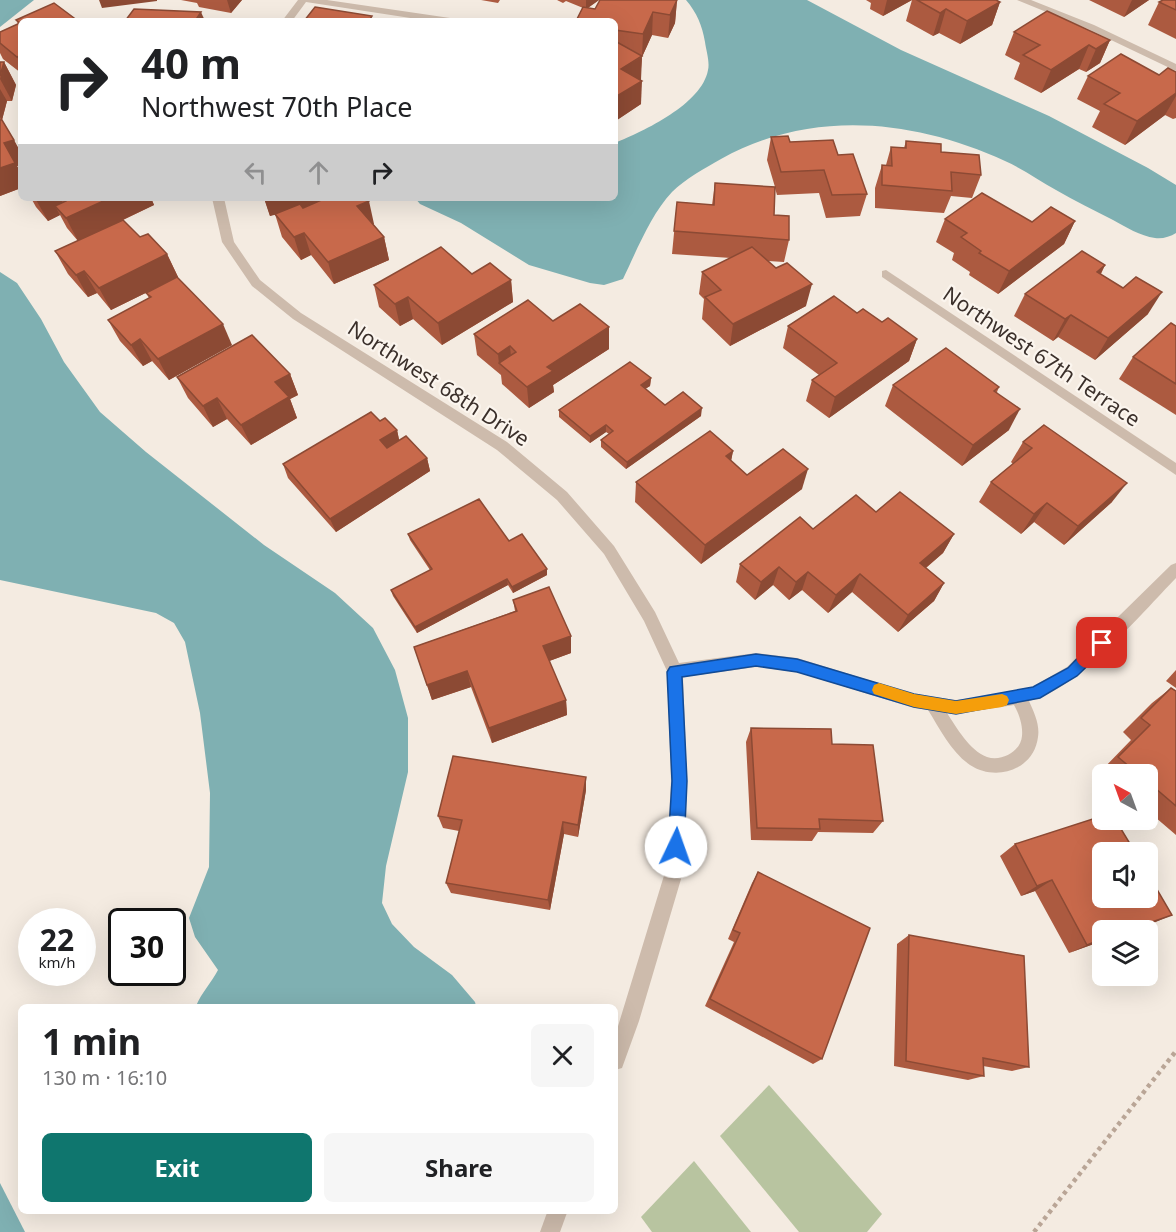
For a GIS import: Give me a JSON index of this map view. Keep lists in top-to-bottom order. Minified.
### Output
{"streets":{"street":["Northwest 67th Terrace","Northwest 68th Drive"]},"north":"top left","page":{"turn":["40 m","Northwest 70th Place"],"speed":"22 km/h","limit":"30","heading":["1 min","130 m · 16:10"],"buttons":["Exit","Share"]}}
